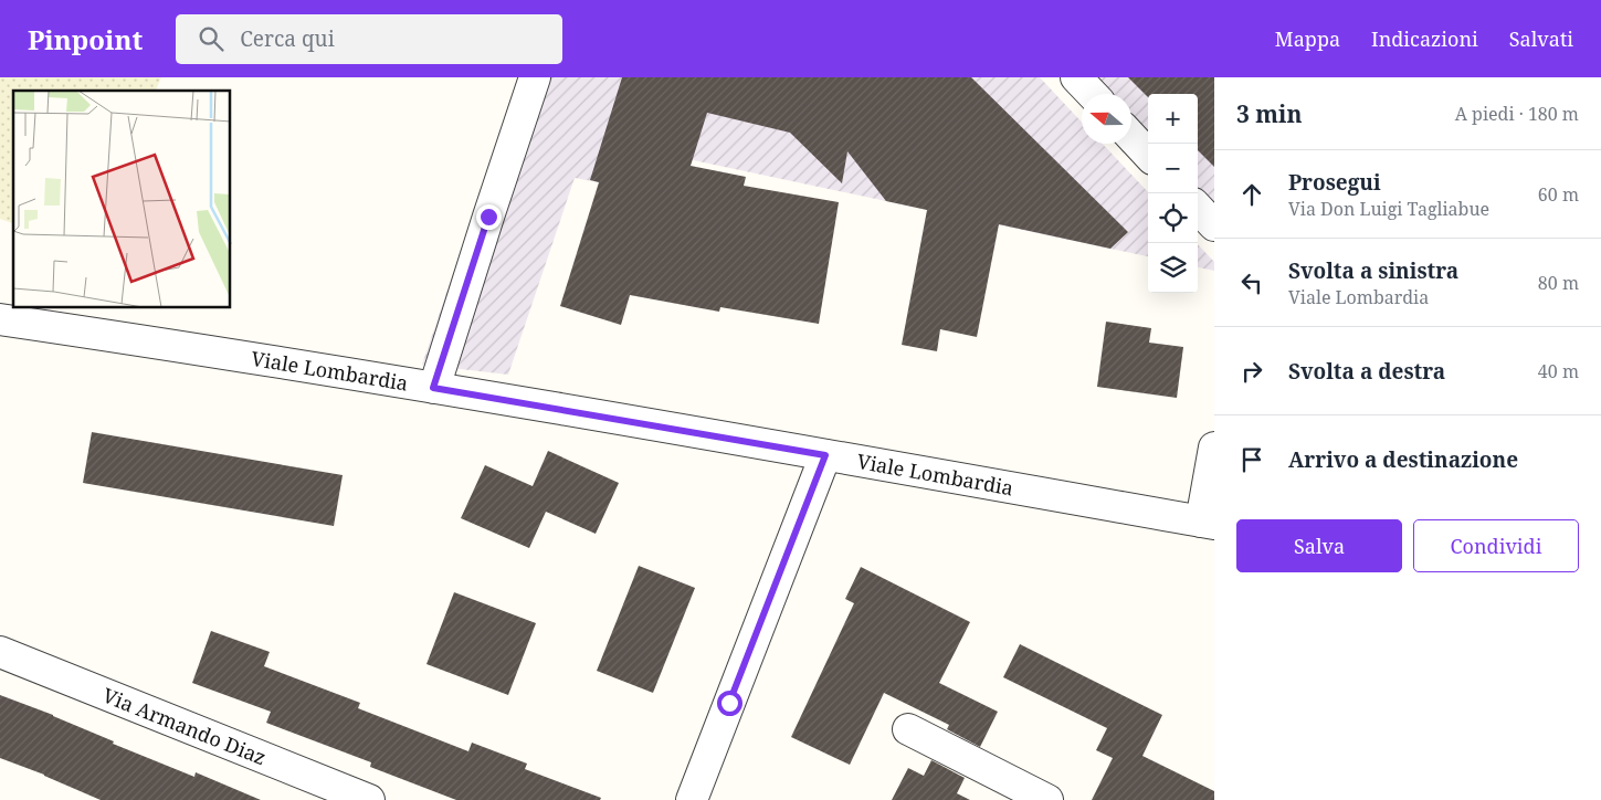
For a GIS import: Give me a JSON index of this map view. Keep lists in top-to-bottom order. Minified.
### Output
{"streets":{"street":["Viale Lombardia","Via Armando Diaz"]},"north":"left","page":{"header":"Pinpoint","search":"Cerca qui","nav":["Mappa","Indicazioni","Salvati"],"heading":["3 min","A piedi · 180 m"],"map_buttons":["+","−"],"list":[["Prosegui","Via Don Luigi Tagliabue","60 m"],["Svolta a sinistra","Viale Lombardia","80 m"],["Svolta a destra","40 m"],"Arrivo a destinazione"],"buttons":["Salva","Condividi"]}}
